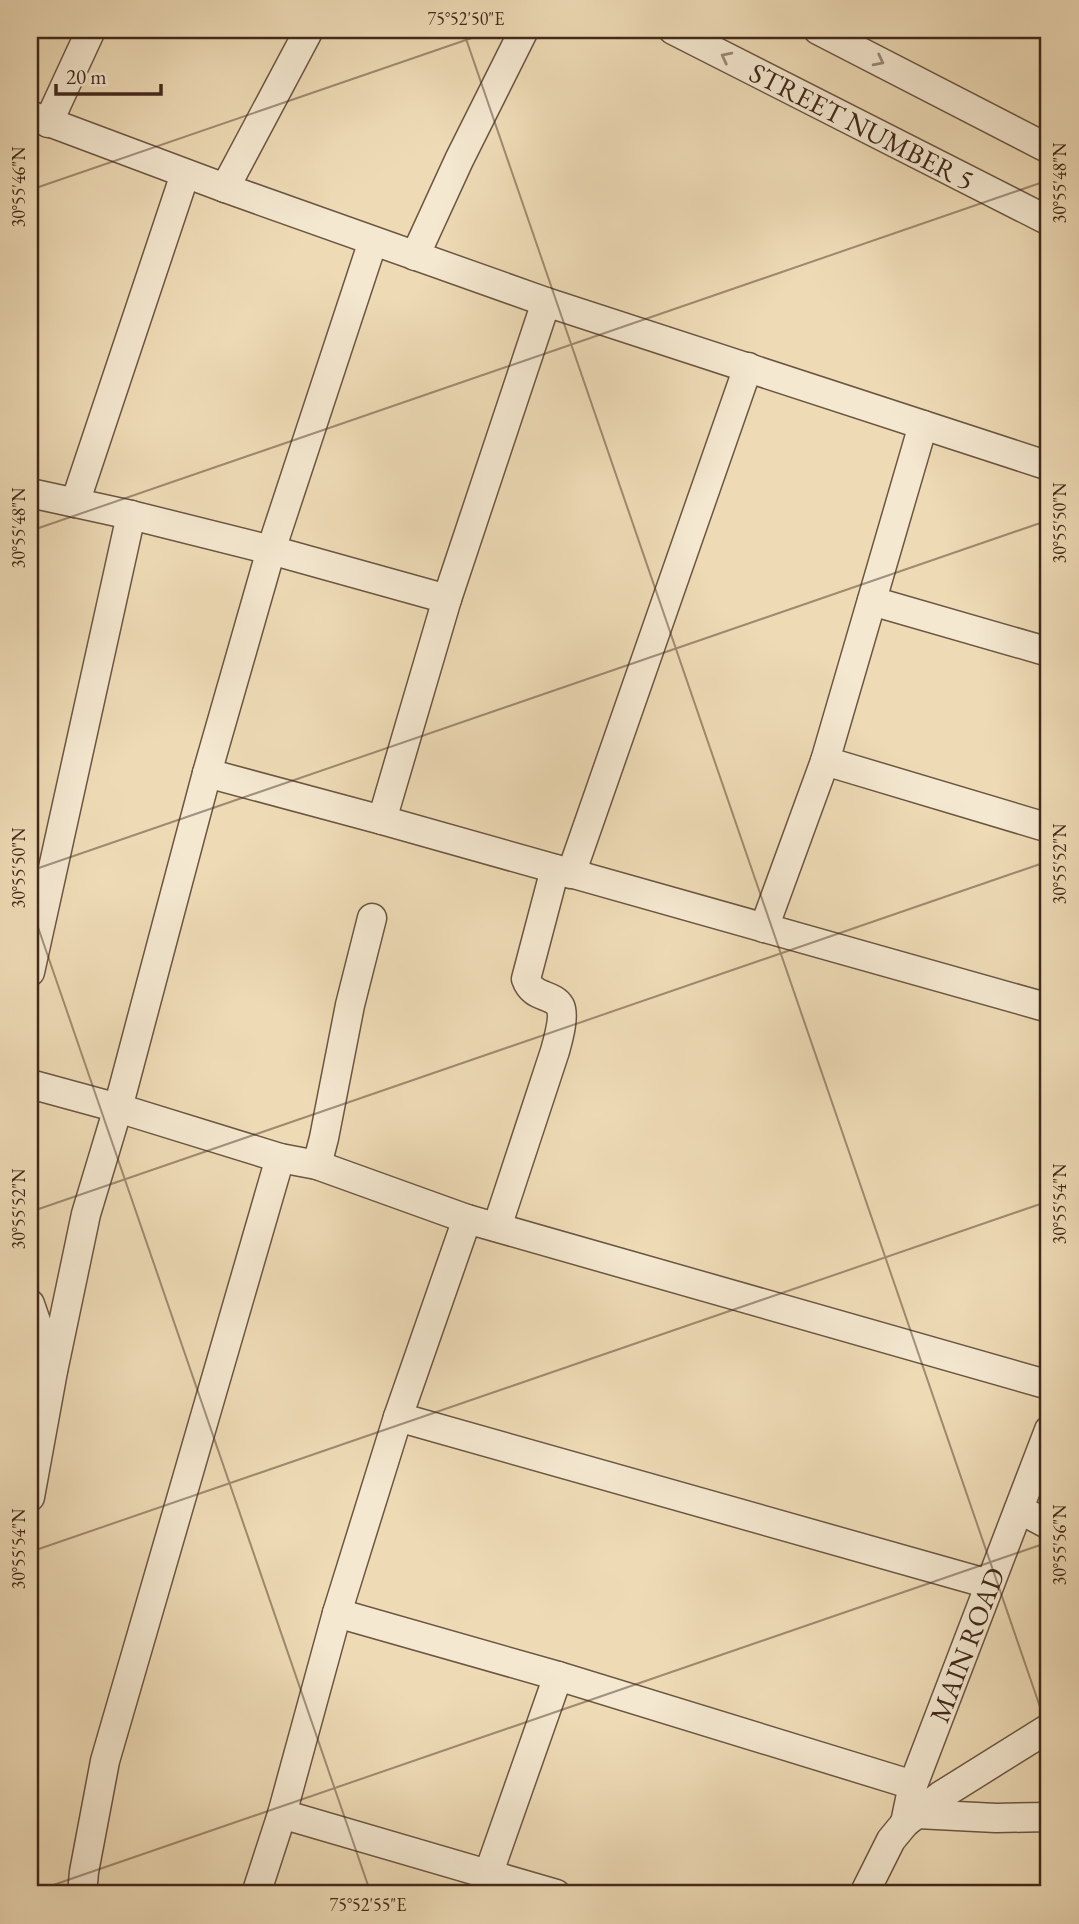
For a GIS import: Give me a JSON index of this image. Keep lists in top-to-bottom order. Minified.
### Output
{"streets":{"street":["STREET NUMBER 5","MAIN ROAD"]},"scale_bar":"20 m","coordinates":["75°52'50\"E","30°55'48\"N","30°55'46\"N","30°55'50\"N","30°55'52\"N","30°55'54\"N","30°55'56\"N","75°52'55\"E"]}
